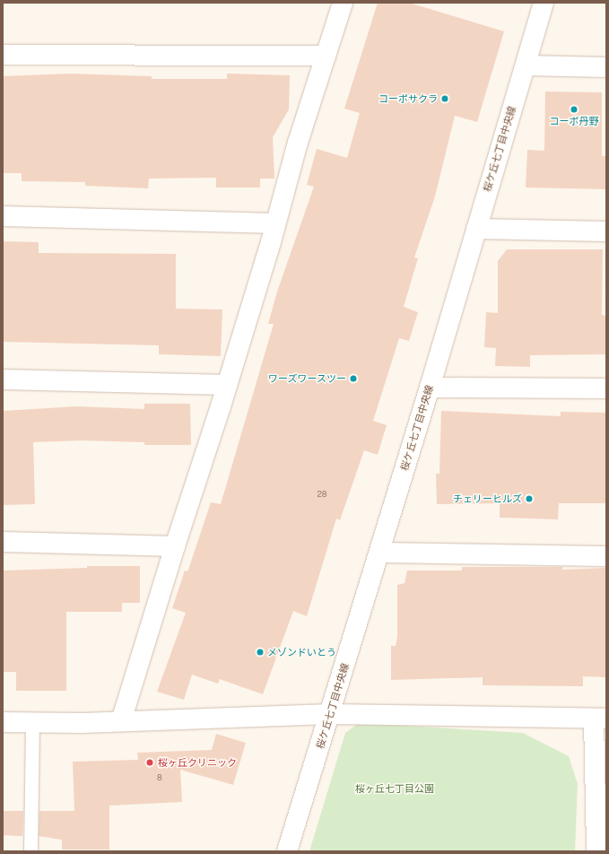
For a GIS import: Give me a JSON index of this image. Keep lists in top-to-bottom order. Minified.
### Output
{"streets":{"street":["桜ケ丘七丁目中央線"]},"parks":["桜ヶ丘七丁目公園"],"places":["コーポサクラ","コーポ丹野","ワーズワースツー","チェリーヒルズ","メゾンドいとう","桜ヶ丘クリニック"],"house_numbers":["28","8"]}
